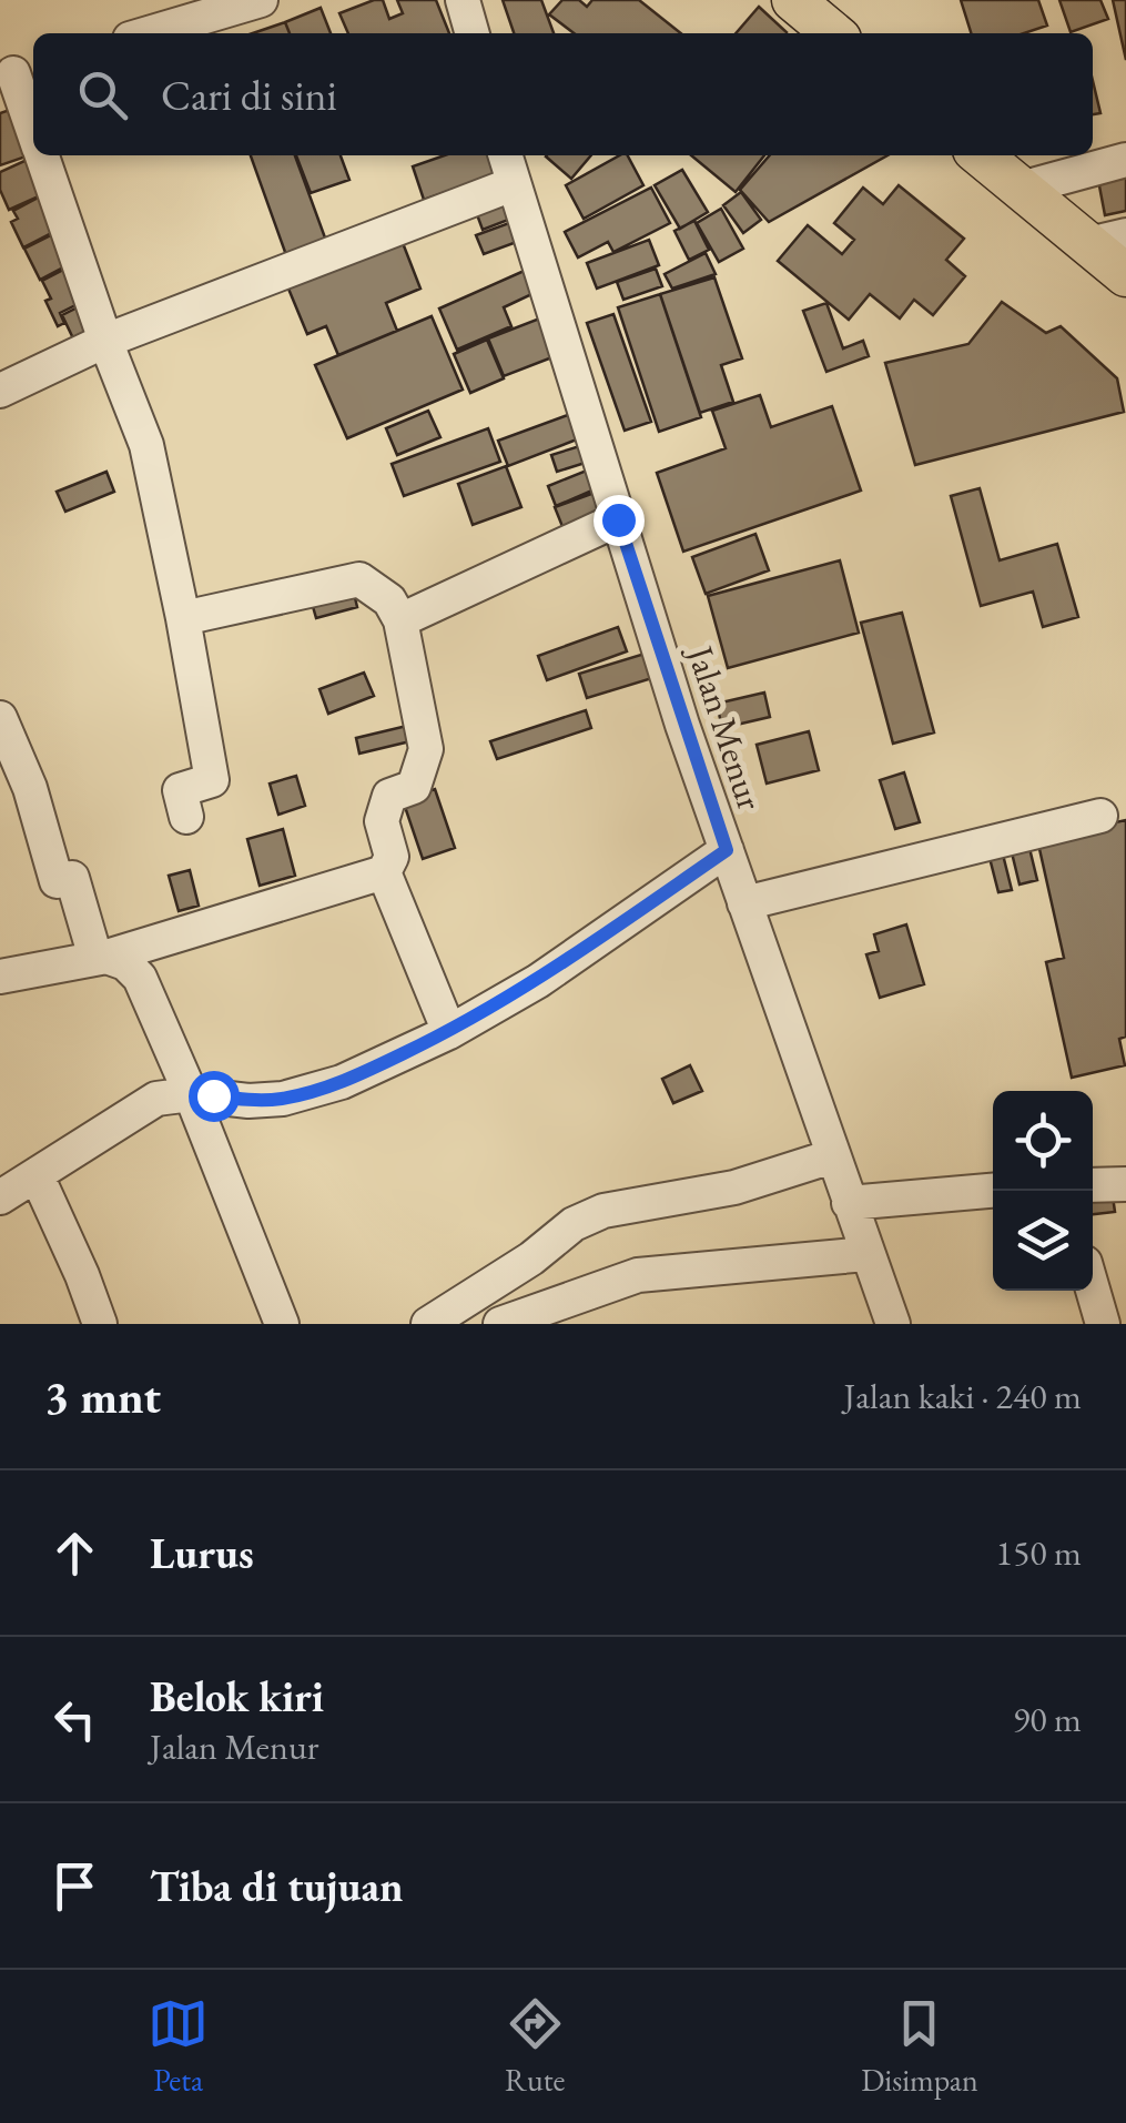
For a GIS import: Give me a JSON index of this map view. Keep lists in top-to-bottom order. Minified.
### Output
{"streets":{"street":["Jalan Menur"]},"page":{"search":"Cari di sini","heading":["3 mnt","Jalan kaki · 240 m"],"list":[["Lurus","150 m"],["Belok kiri","Jalan Menur","90 m"],"Tiba di tujuan"],"nav":["Peta","Rute","Disimpan"]}}
